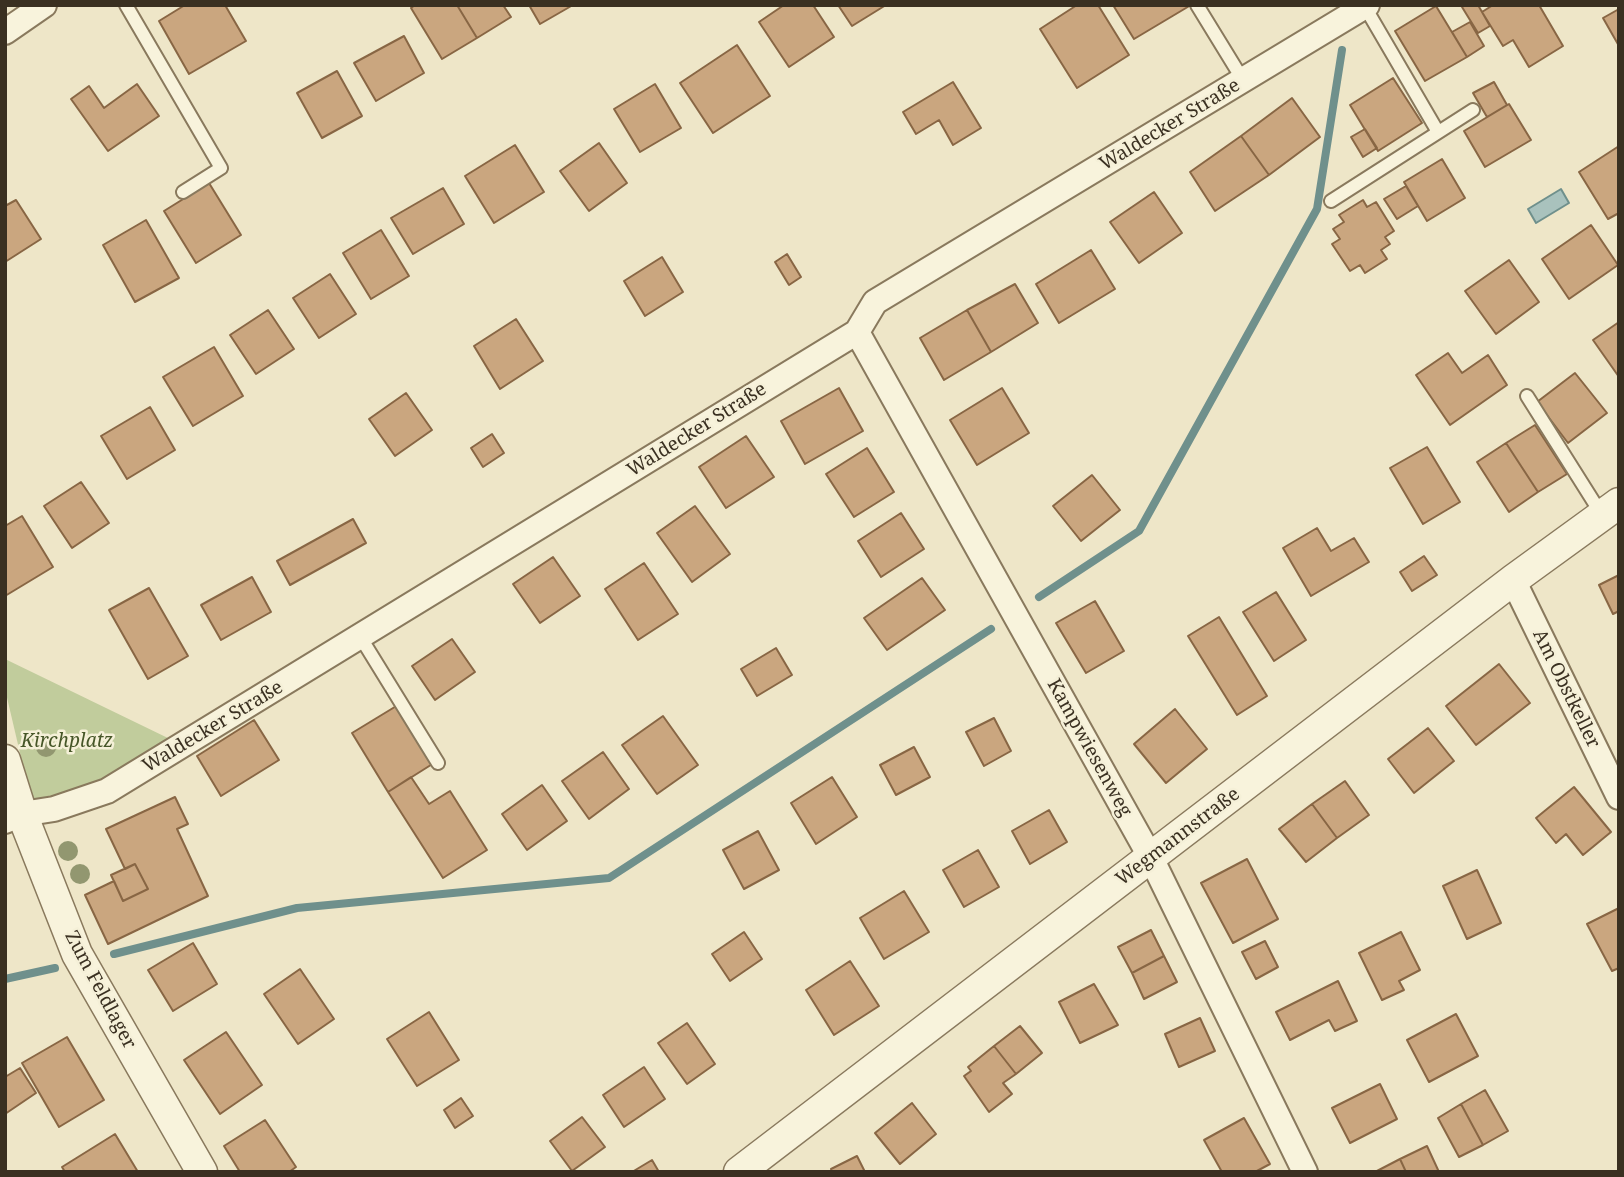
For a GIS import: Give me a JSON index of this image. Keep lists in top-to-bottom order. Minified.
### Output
{"streets":{"street":["Waldecker Straße","Am Obstkeller","Kampwiesenweg","Wegmannstraße","Zum Feldlager"]},"crossings":[["Waldecker Straße","Kampwiesenweg"],["Waldecker Straße","Zum Feldlager"],["Am Obstkeller","Wegmannstraße"],["Kampwiesenweg","Wegmannstraße"]],"parks":["Kirchplatz"]}
